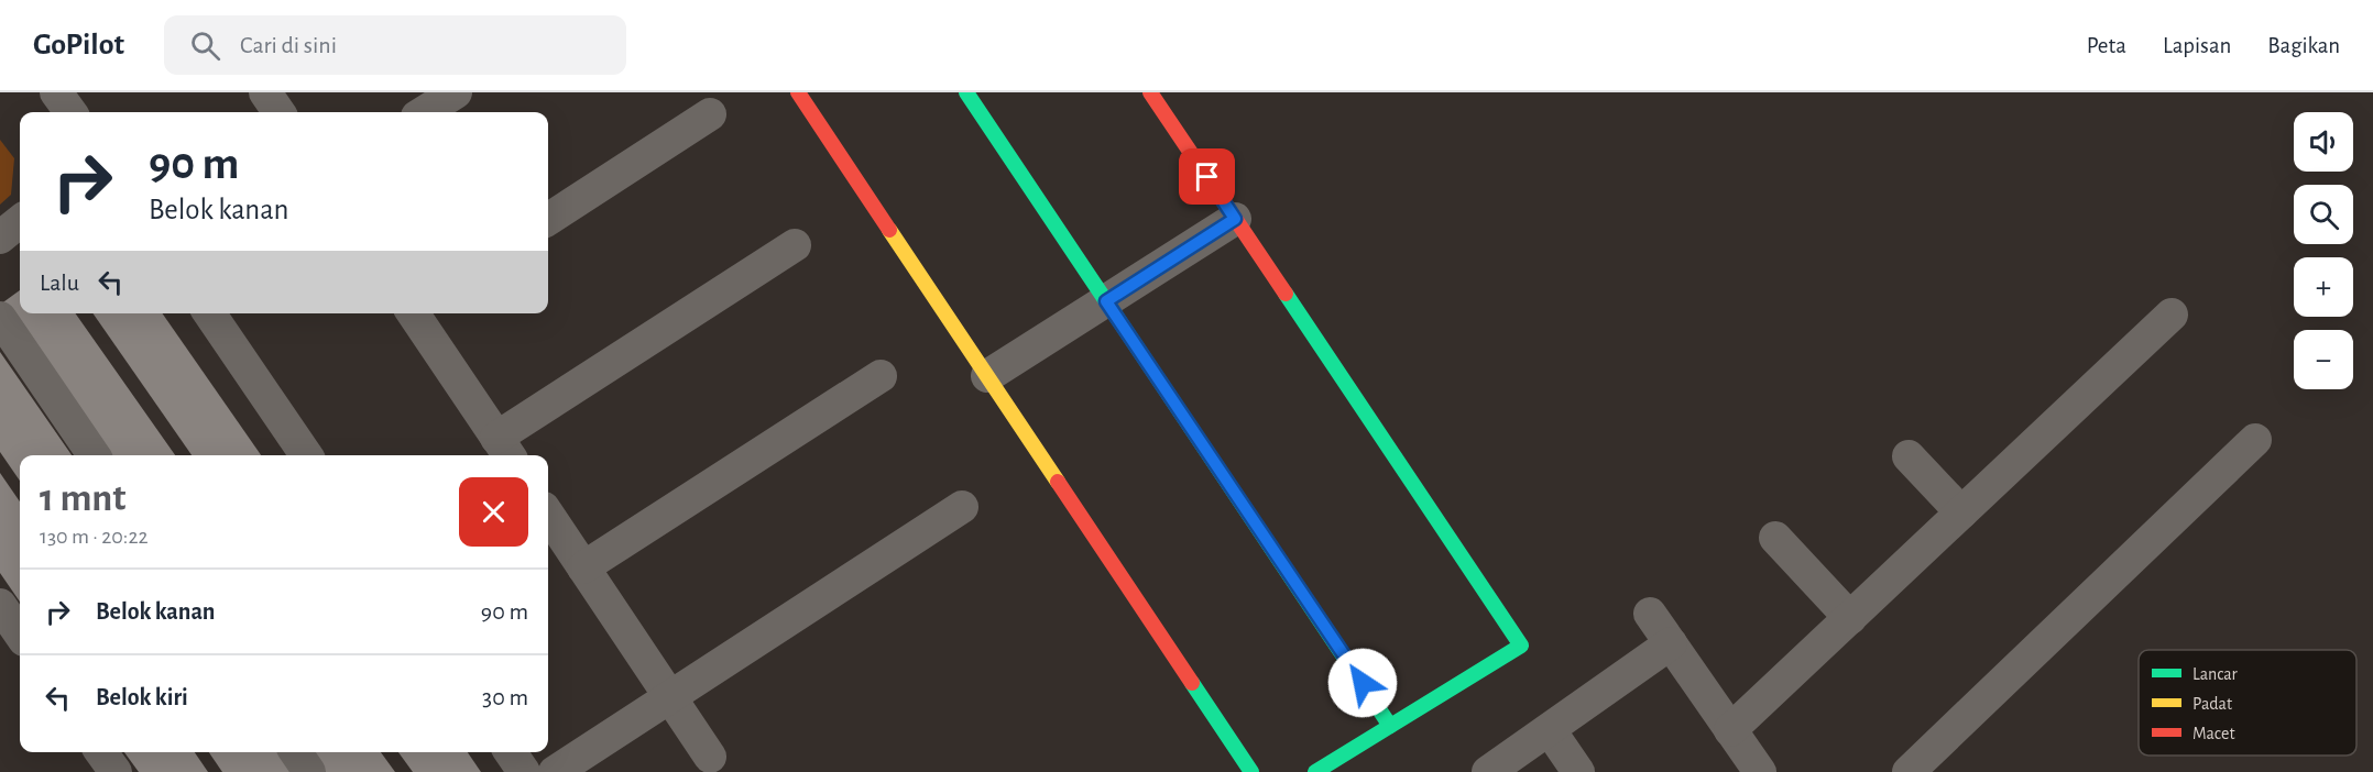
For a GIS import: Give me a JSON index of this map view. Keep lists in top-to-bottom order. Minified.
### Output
{"legend":["Lancar","Padat","Macet"],"page":{"header":"GoPilot","search":"Cari di sini","nav":["Peta","Lapisan","Bagikan"],"map_buttons":["+","−"],"turn":["90 m","Belok kanan"],"then":"Lalu","heading":["1 mnt","130 m · 20:22"],"list":[{"name":"Belok kanan","value":"90 m"},{"name":"Belok kiri","value":"30 m"}]}}
